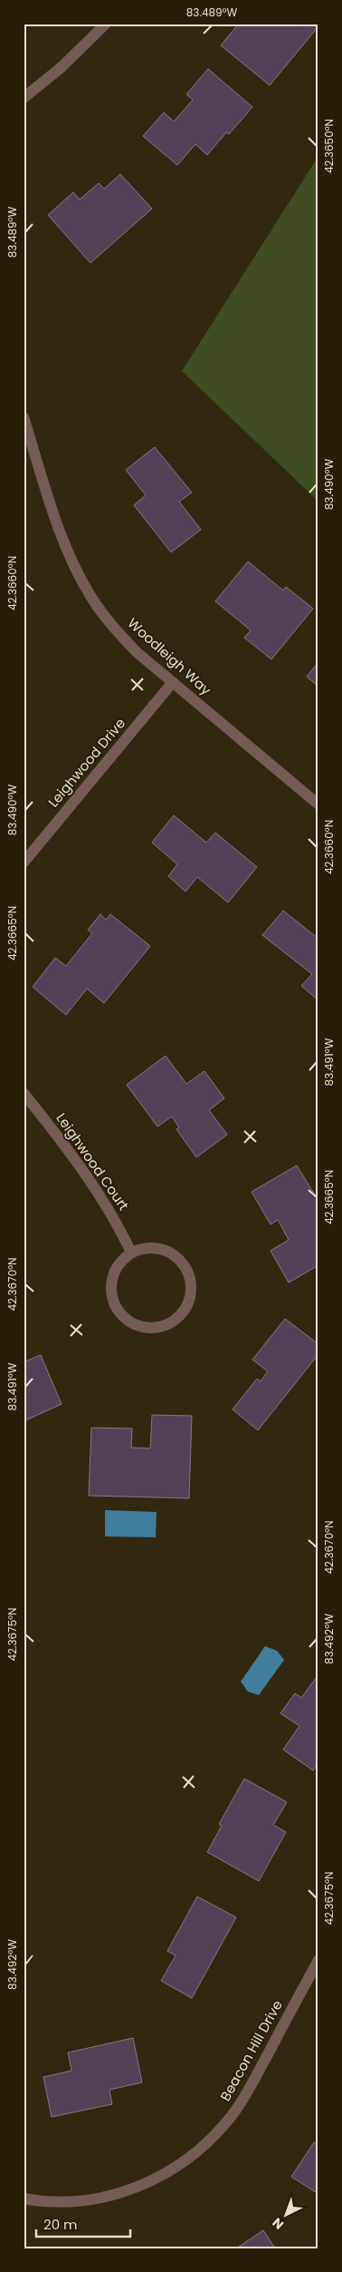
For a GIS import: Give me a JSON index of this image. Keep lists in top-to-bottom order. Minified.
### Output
{"streets":{"street":["Woodleigh Way","Leighwood Drive","Leighwood Court","Beacon Hill Drive"]},"crossings":[["Woodleigh Way","Leighwood Drive"]],"scale_bar":"20 m","north":"bottom left","coordinates":["83.489°W","42.3650°N","83.490°W","42.3660°N","42.3665°N","83.491°W","42.3670°N","42.3675°N","83.492°W"]}
